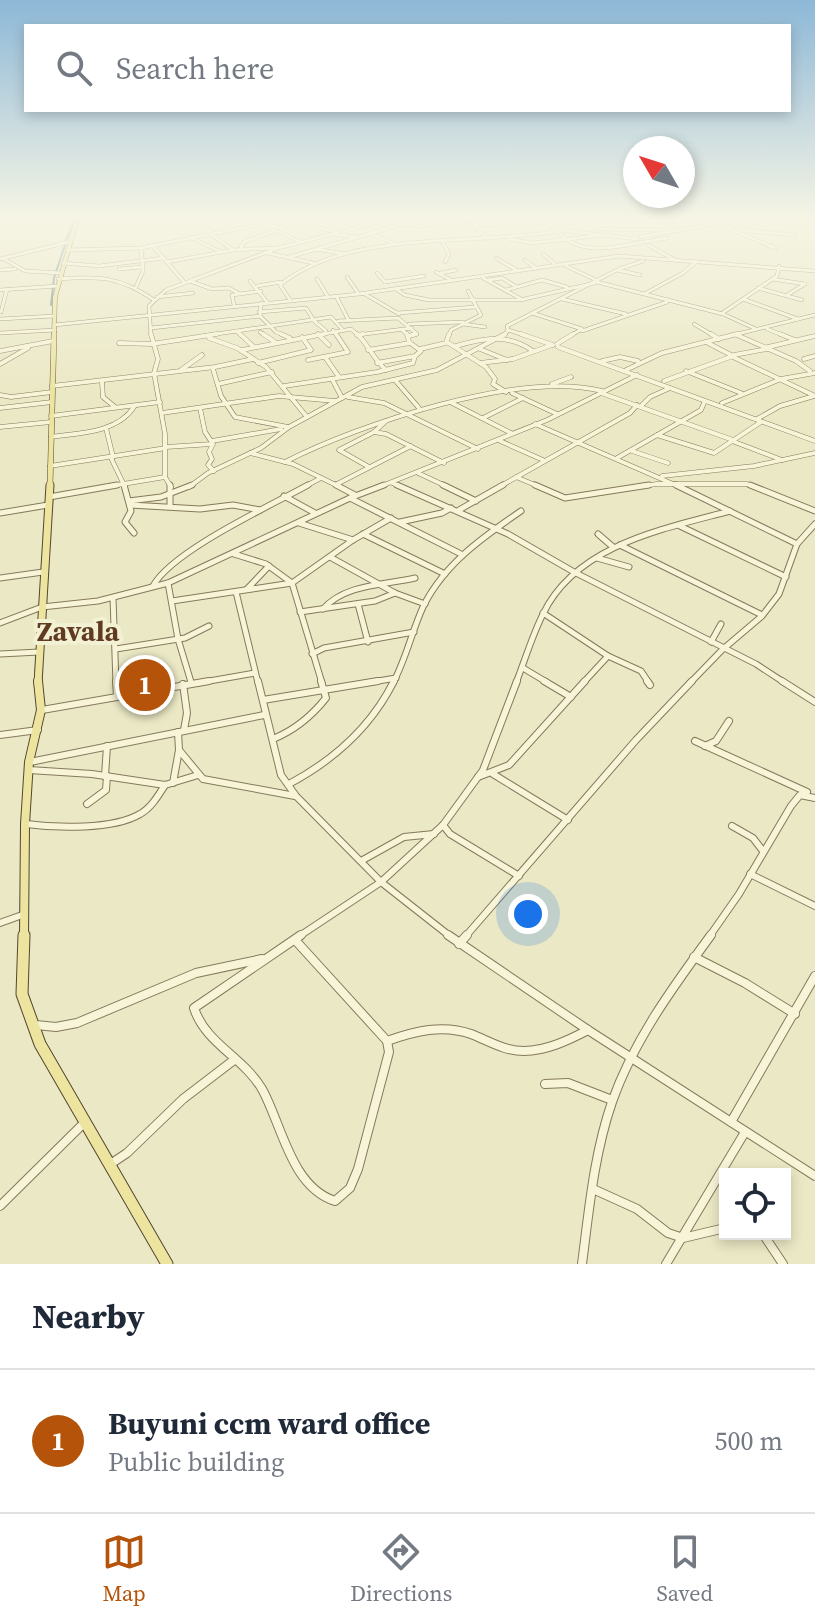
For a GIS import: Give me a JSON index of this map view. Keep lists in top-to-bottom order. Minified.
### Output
{"districts":["Zavala"],"north":"top left","page":{"search":"Search here","pins":"1","heading":"Nearby","list":[{"mark":"1","name":"Buyuni ccm ward office","note":"Public building","value":"500 m"}],"nav":["Map","Directions","Saved"]}}
